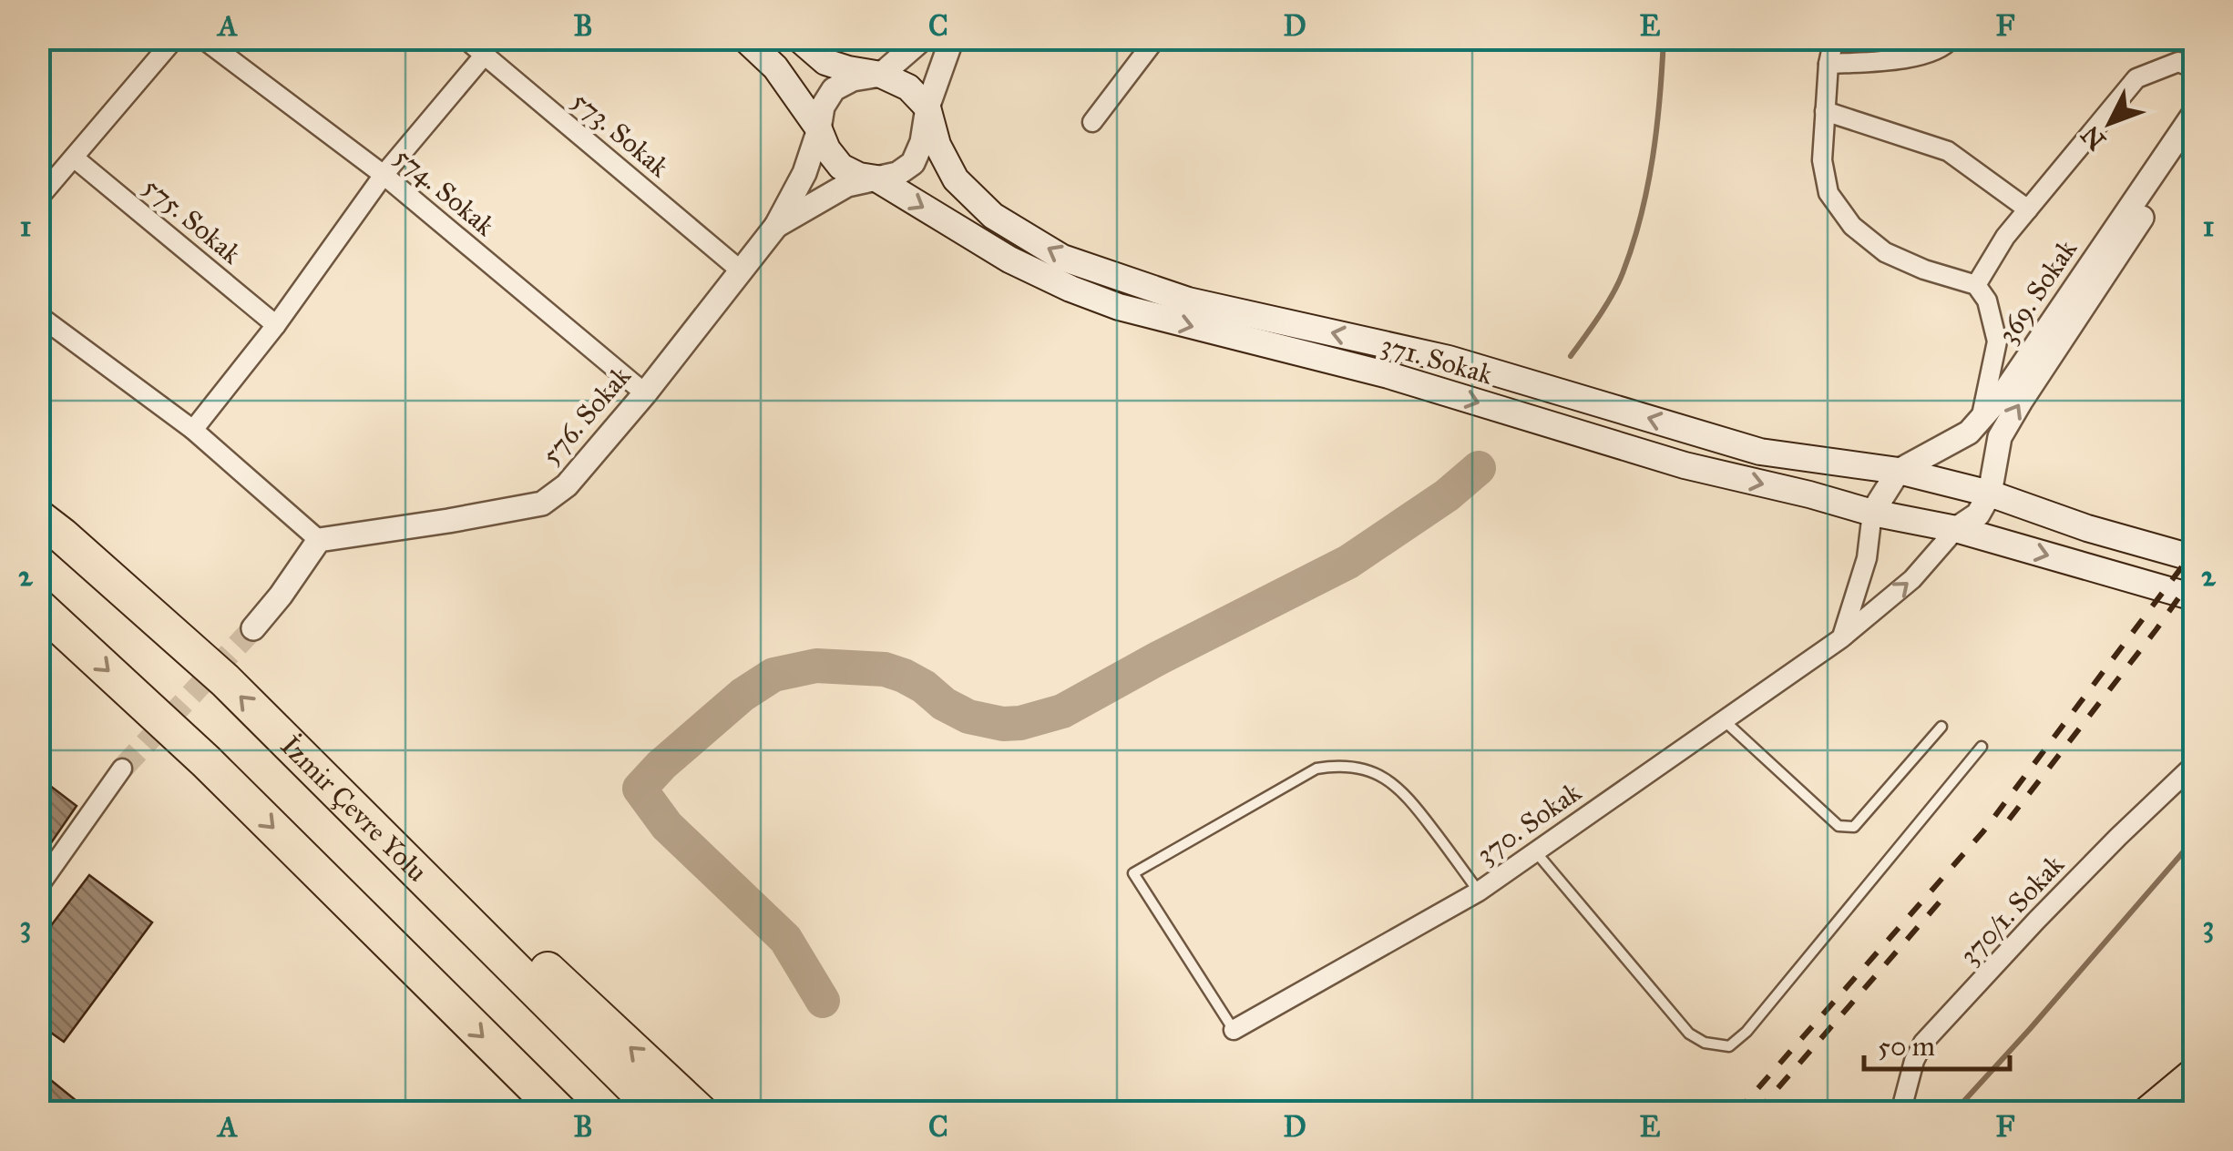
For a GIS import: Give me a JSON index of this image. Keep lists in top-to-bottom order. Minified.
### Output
{"streets":{"highway":["İzmir Çevre Yolu"],"main road":["371. Sokak"],"street":["573. Sokak","574. Sokak","575. Sokak","369. Sokak","576. Sokak","370. Sokak","370/1. Sokak"]},"crossings":[["573. Sokak","576. Sokak"],["574. Sokak","576. Sokak"],["369. Sokak","371. Sokak"],["371. Sokak","370. Sokak"]],"scale_bar":"50 m","north":"bottom left","grid":{"columns":["A","B","C","D","E","F"],"rows":["1","2","3"]}}
